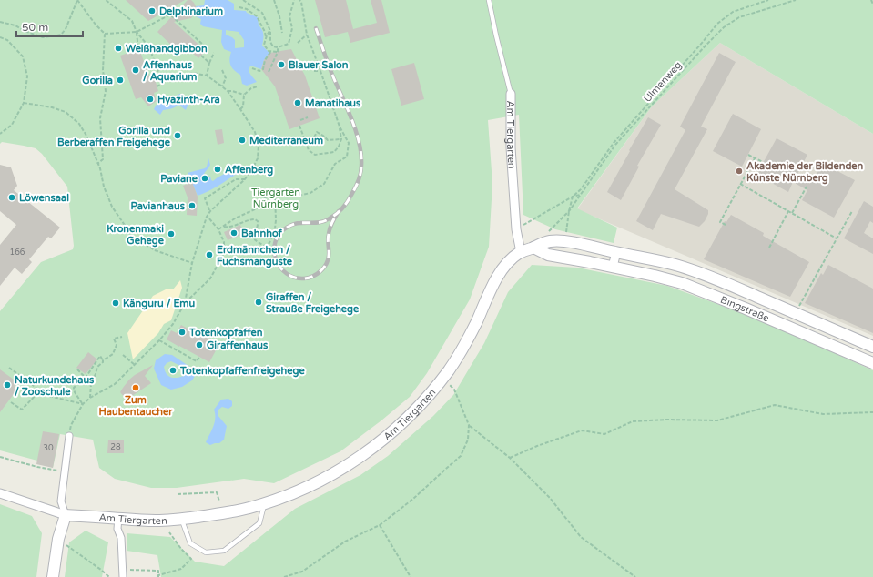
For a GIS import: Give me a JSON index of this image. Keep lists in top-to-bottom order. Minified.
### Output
{"streets":{"street":["Am Tiergarten","Bingstraße"],"path":["Ulmenweg"]},"crossings":[["Ulmenweg","Bingstraße"],["Am Tiergarten","Bingstraße"]],"parks":["Tiergarten Nürnberg"],"places":["Delphinarium","Weißhandgibbon","Blauer Salon","Affenhaus / Aquarium","Gorilla","Hyazinth-Ara","Manatihaus","Gorilla und Berberaffen Freigehege","Mediterraneum","Affenberg","Akademie der Bildenden Künste Nürnberg","Paviane","Löwensaal","Pavianhaus","Bahnhof","Kronenmaki Gehege","Erdmännchen / Fuchsmanguste","Giraffen / Strauße Freigehege","Känguru / Emu","Totenkopfaffen","Giraffenhaus","Totenkopfaffenfreigehege","Naturkundehaus / Zooschule","Zum Haubentaucher"],"house_numbers":["166","28","30"],"scale_bar":"50 m"}
